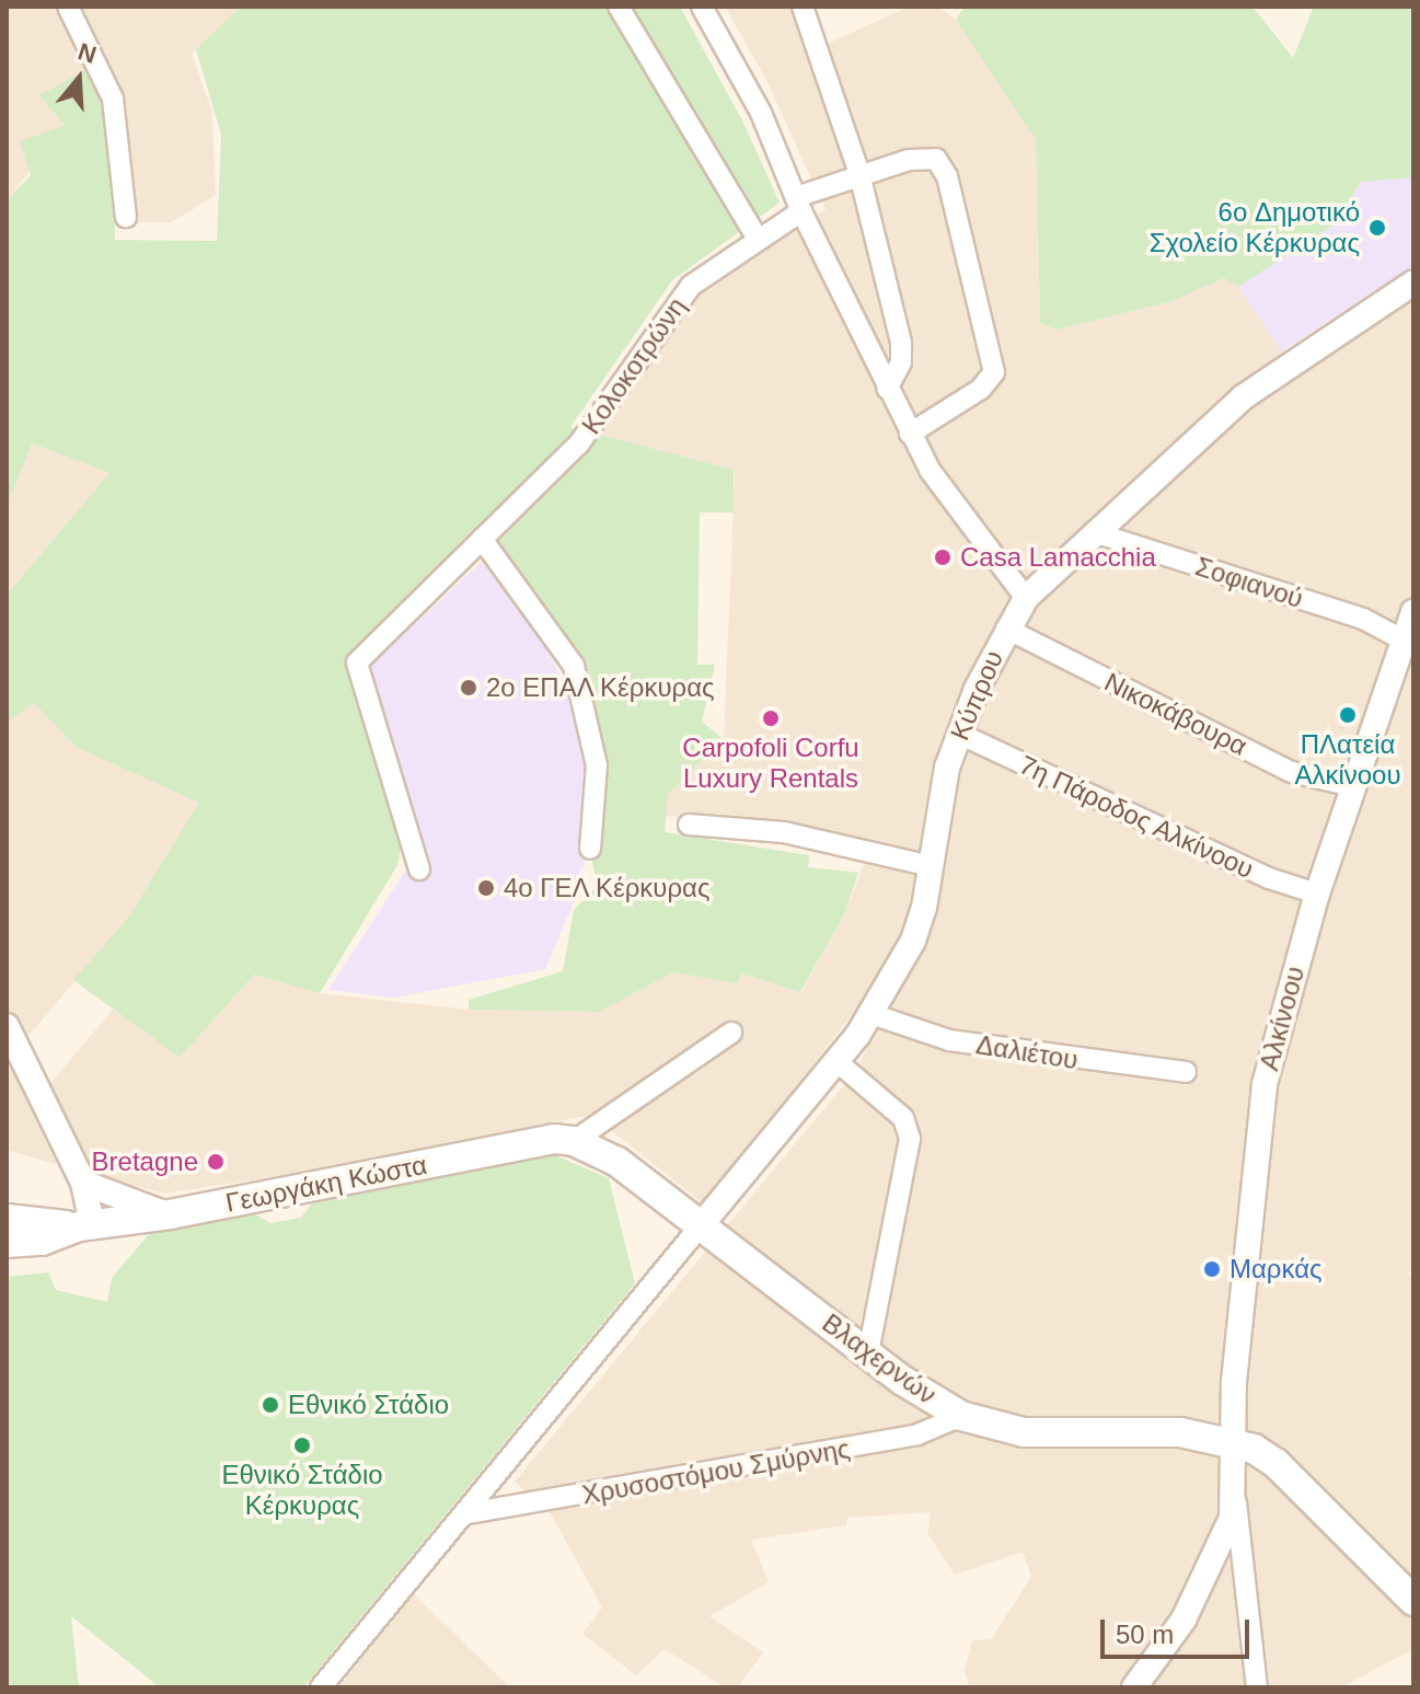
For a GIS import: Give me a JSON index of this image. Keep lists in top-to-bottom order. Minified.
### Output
{"streets":{"main road":["Γεωργάκη Κώστα","Βλαχερνών"],"street":["Κολοκοτρώνη","Σοφιανού","Κύπρου","Νικοκάβουρα","7η Πάροδος Αλκίνοου","Αλκίνοου","Δαλιέτου","Χρυσοστόμου Σμύρνης"]},"crossings":[["Σοφιανού","Κύπρου"],["Σοφιανού","Αλκίνοου"],["Κύπρου","Νικοκάβουρα"],["Κύπρου","7η Πάροδος Αλκίνοου"],["Κύπρου","Δαλιέτου"],["Κύπρου","Βλαχερνών"],["Νικοκάβουρα","Αλκίνοου"],["7η Πάροδος Αλκίνοου","Αλκίνοου"],["Αλκίνοου","Βλαχερνών"],["Γεωργάκη Κώστα","Βλαχερνών"],["Βλαχερνών","Χρυσοστόμου Σμύρνης"]],"places":["6o Δημοτικό Σχολείο Κέρκυρας","Casa Lamacchia","2ο ΕΠΑΛ Κέρκυρας","ΠΛατεία Αλκίνοου","Carpofoli Corfu Luxury Rentals","4ο ΓΕΛ Κέρκυρας","Bretagne","Μαρκάς","Εθνικό Στάδιο","Εθνικό Στάδιο Κέρκυρας"],"scale_bar":"50 m","north":"top"}
